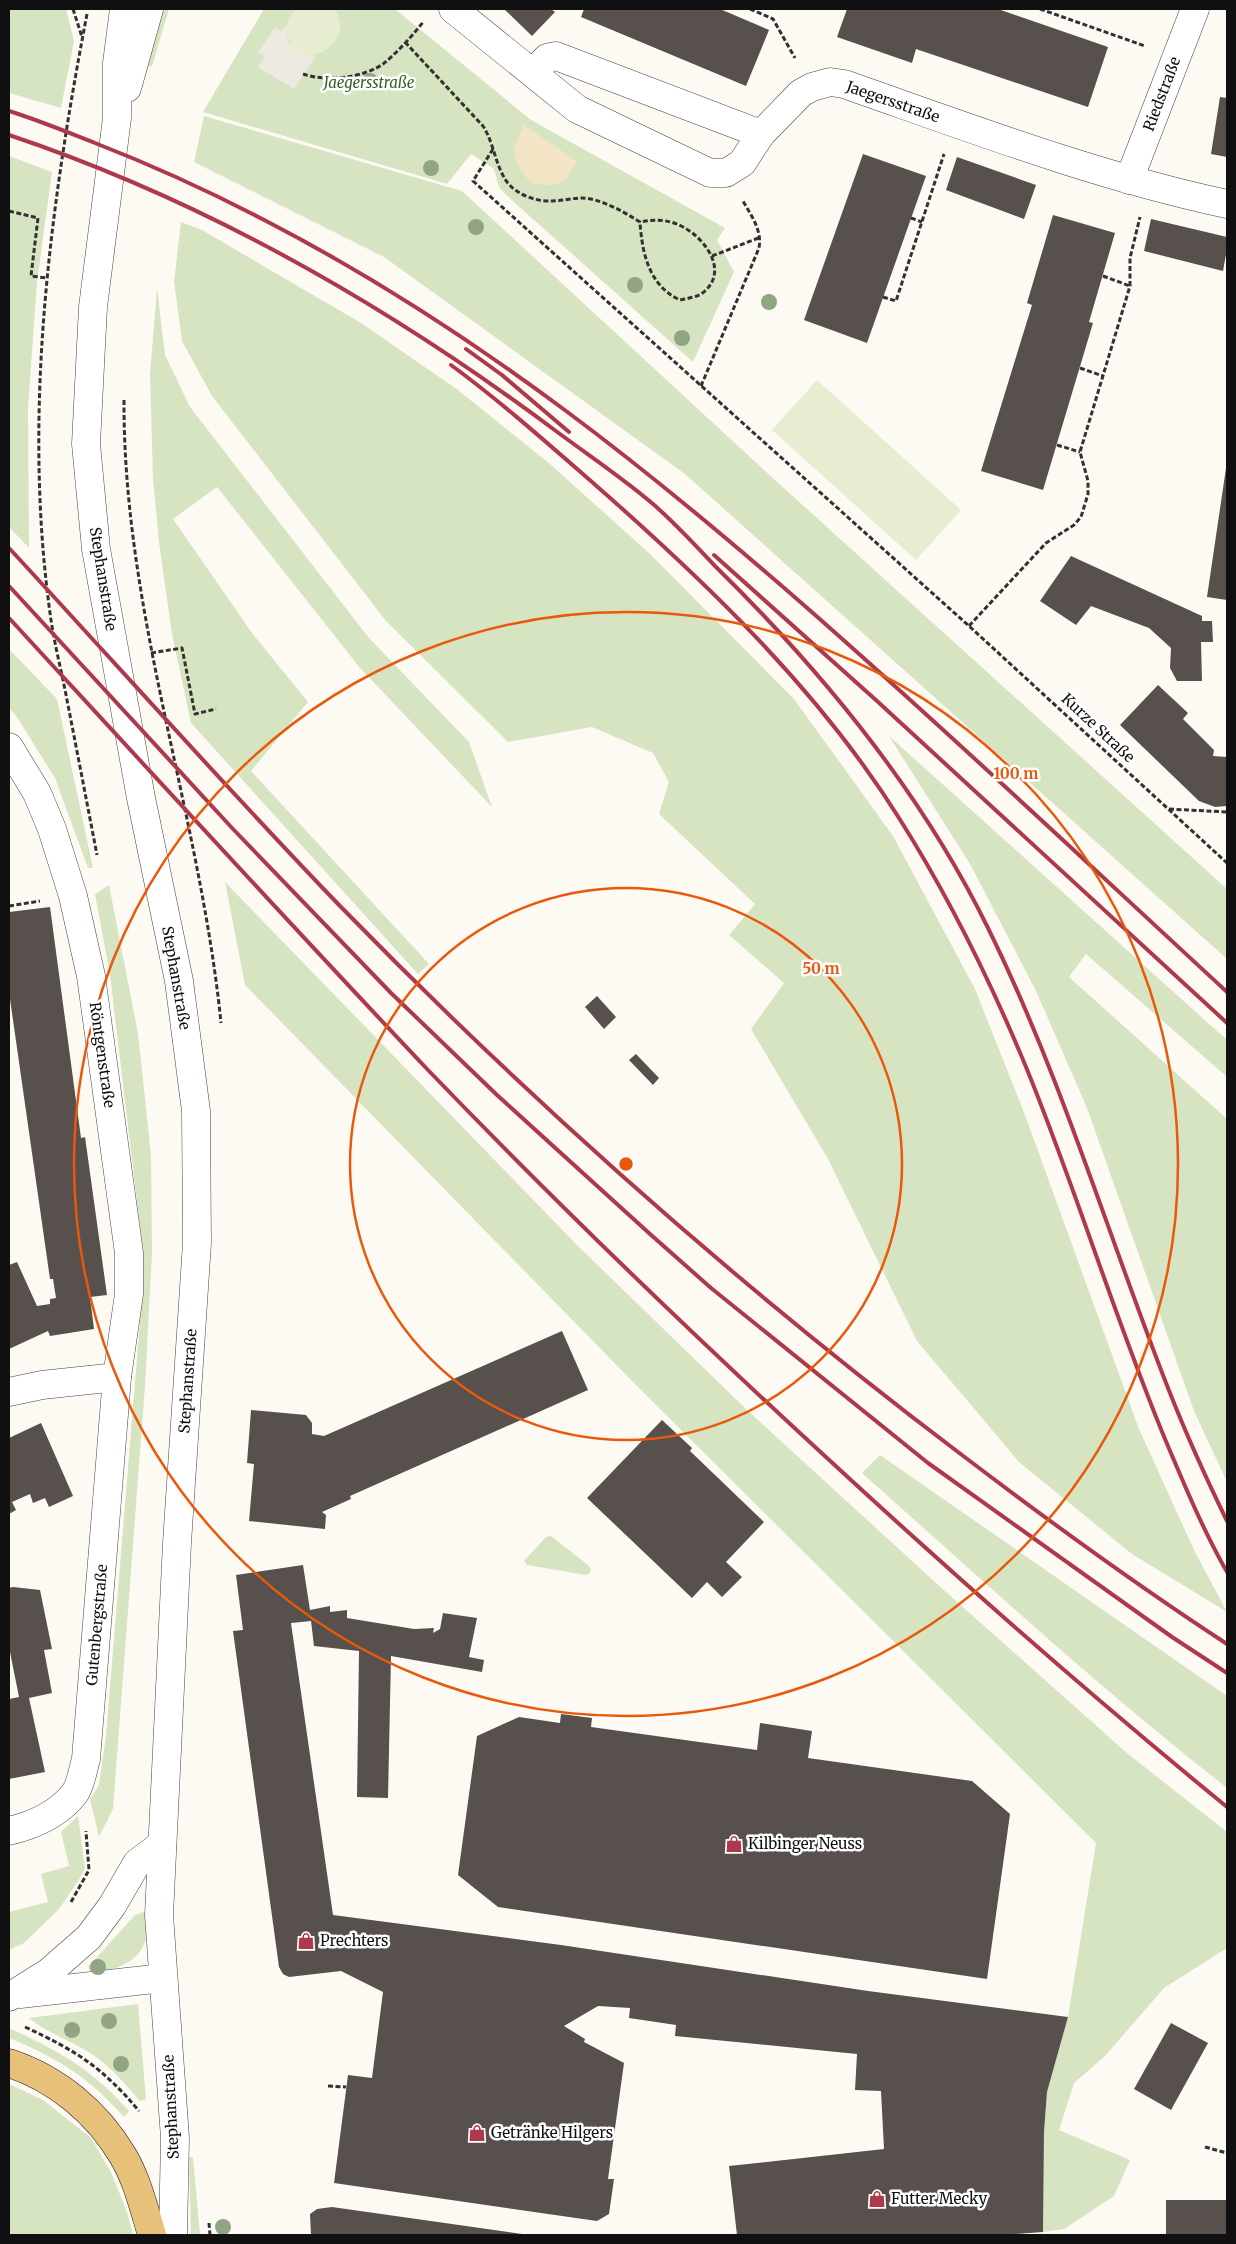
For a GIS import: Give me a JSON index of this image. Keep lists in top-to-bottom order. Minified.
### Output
{"streets":{"street":["Riedstraße","Jaegersstraße","Stephanstraße","Röntgenstraße","Gutenbergstraße"],"path":["Kurze Straße"]},"crossings":[["Riedstraße","Jaegersstraße"],["Röntgenstraße","Gutenbergstraße"]],"parks":["Jaegersstraße"],"places":{"shop":["Kilbinger Neuss","Prechters","Getränke Hilgers","Futter Mecky"]},"rings":["100 m","50 m"]}
